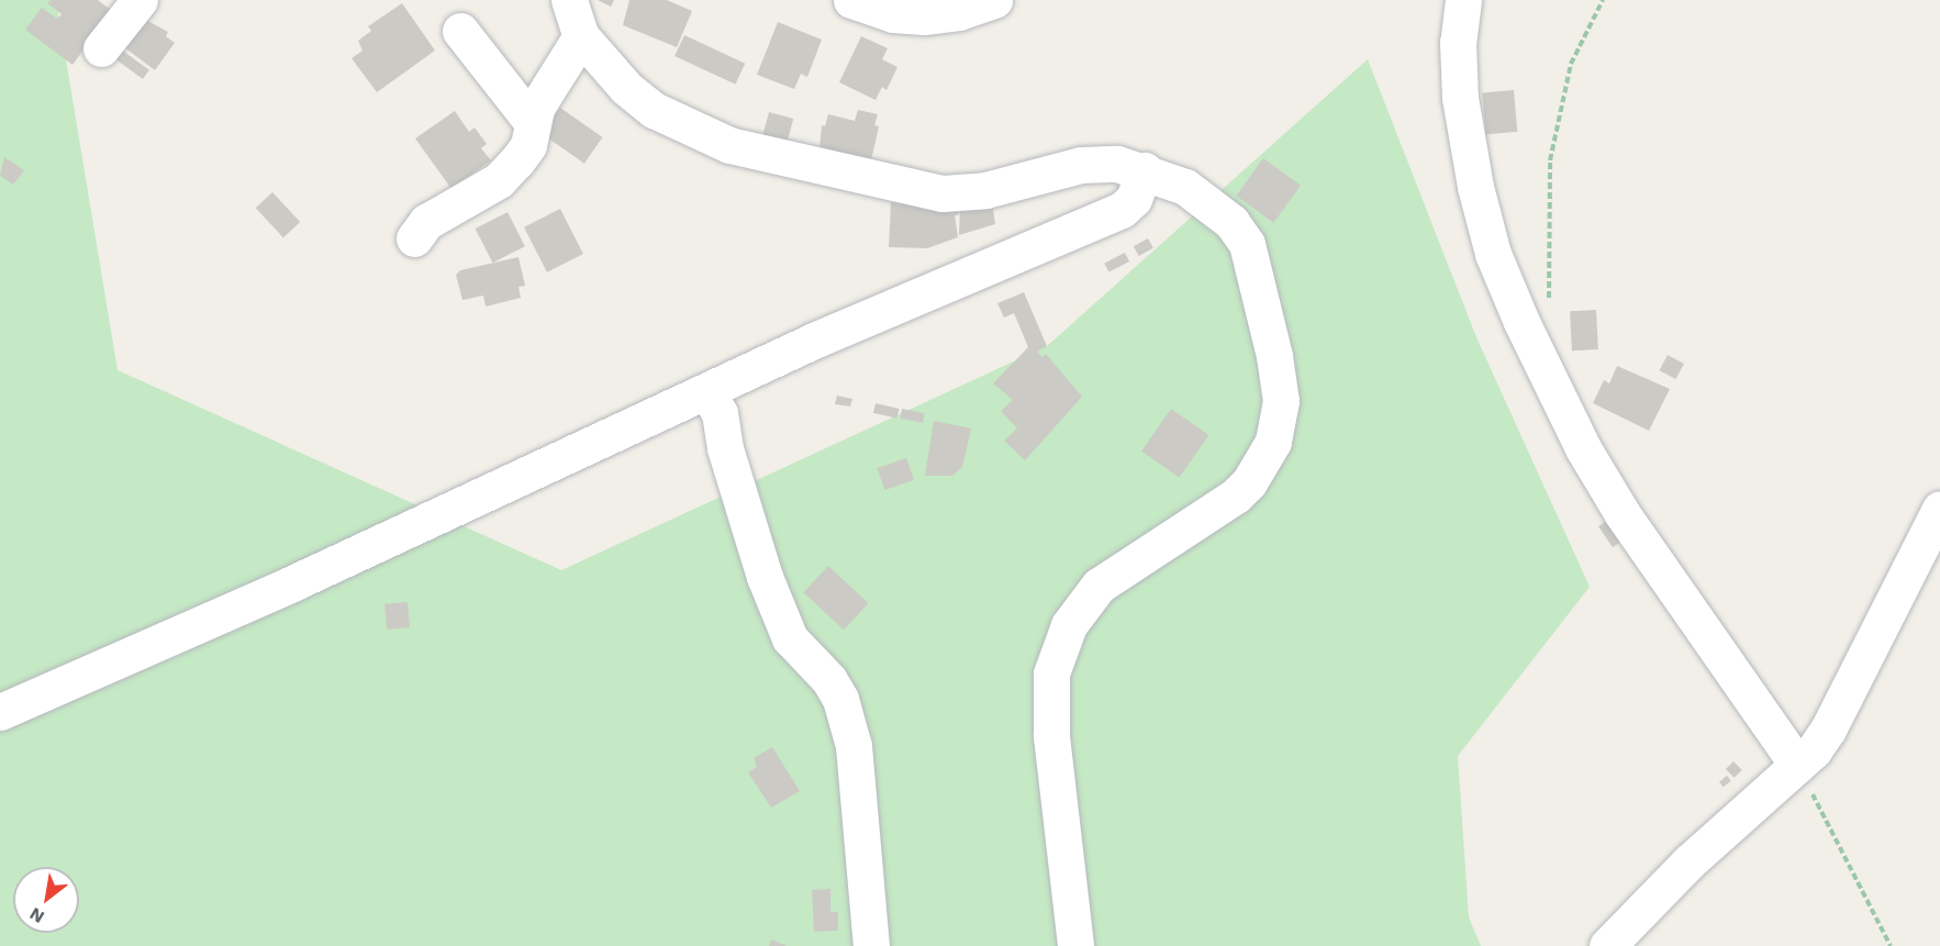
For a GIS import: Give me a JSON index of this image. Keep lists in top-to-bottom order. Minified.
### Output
{"north":"bottom left"}
